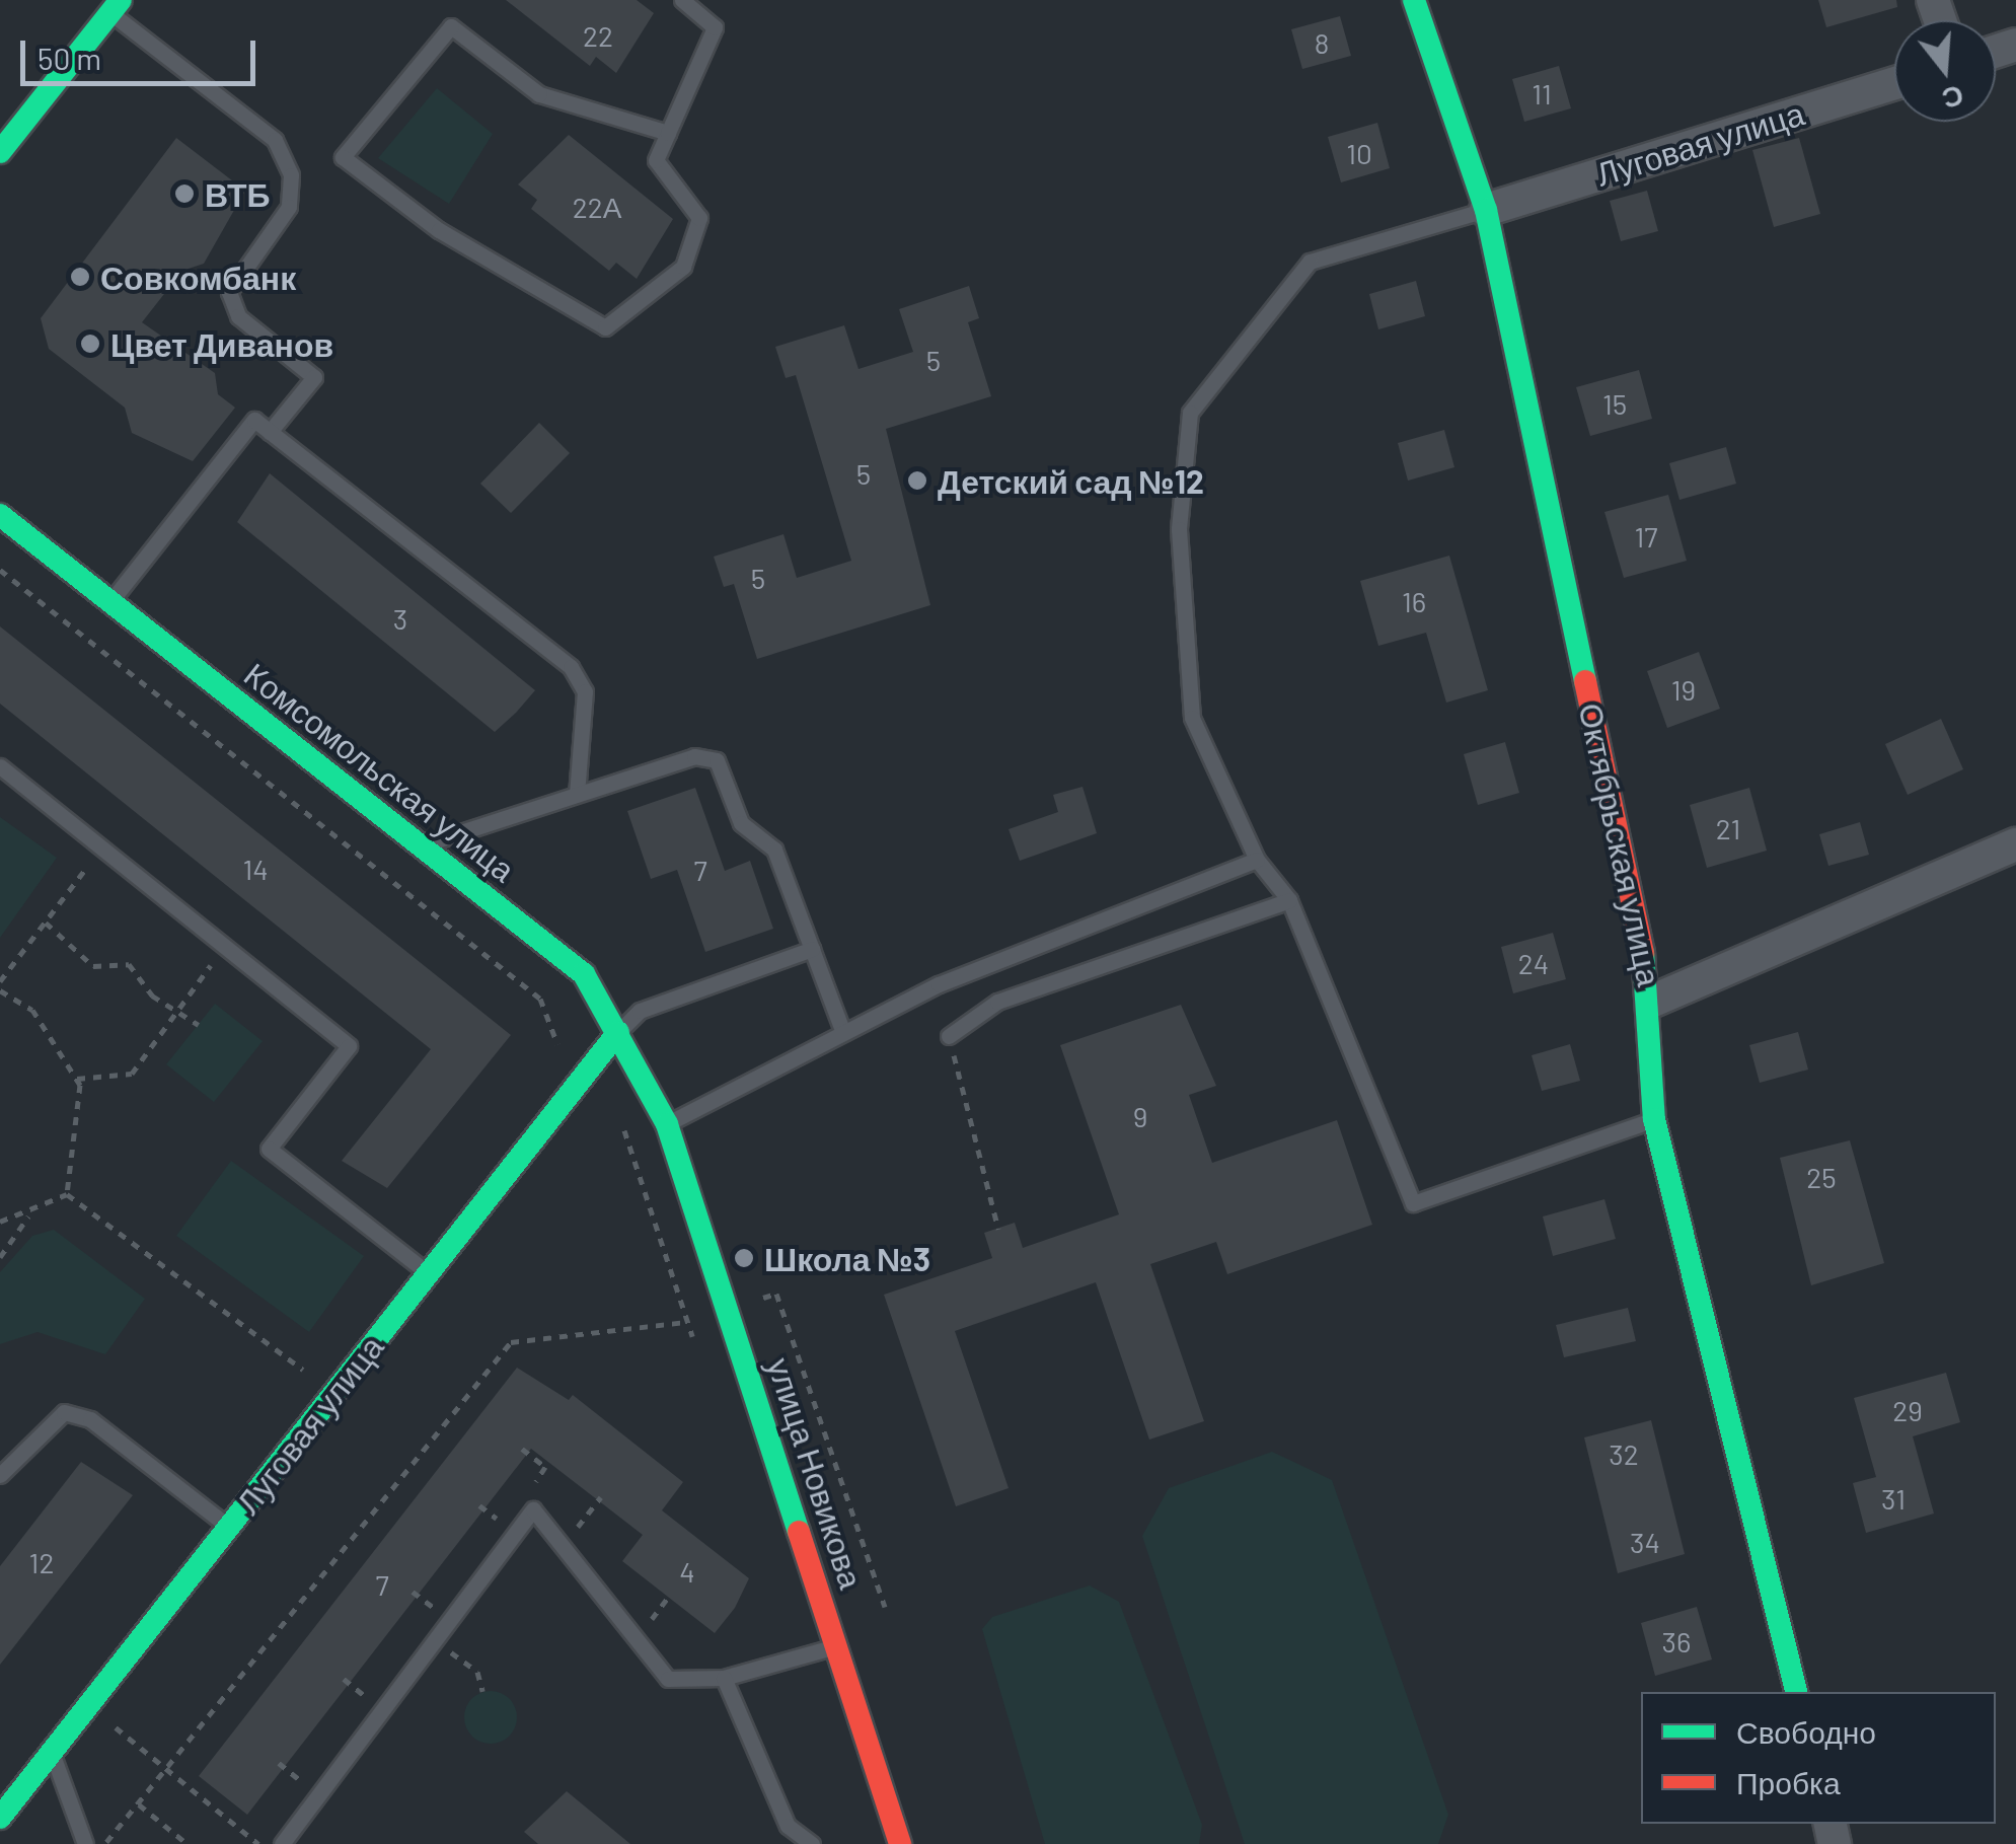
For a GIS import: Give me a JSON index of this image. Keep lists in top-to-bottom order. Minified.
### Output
{"streets":{"street":["Луговая улица","Комсомольская улица","Октябрьская улица","улица Новикова"]},"crossings":[["Луговая улица","Комсомольская улица"],["Луговая улица","Октябрьская улица"],["Комсомольская улица","улица Новикова"]],"places":["ВТБ","Совкомбанк","Цвет Диванов","Детский сад №12","Школа №3"],"house_numbers":["22","8","11","10","22А","5","15","5","17","5","16","3","19","21","14","7","24","9","25","29","32","31","34","12","4","7","36"],"legend":["Свободно","Пробка"],"scale_bar":"50 m","north":"bottom"}
